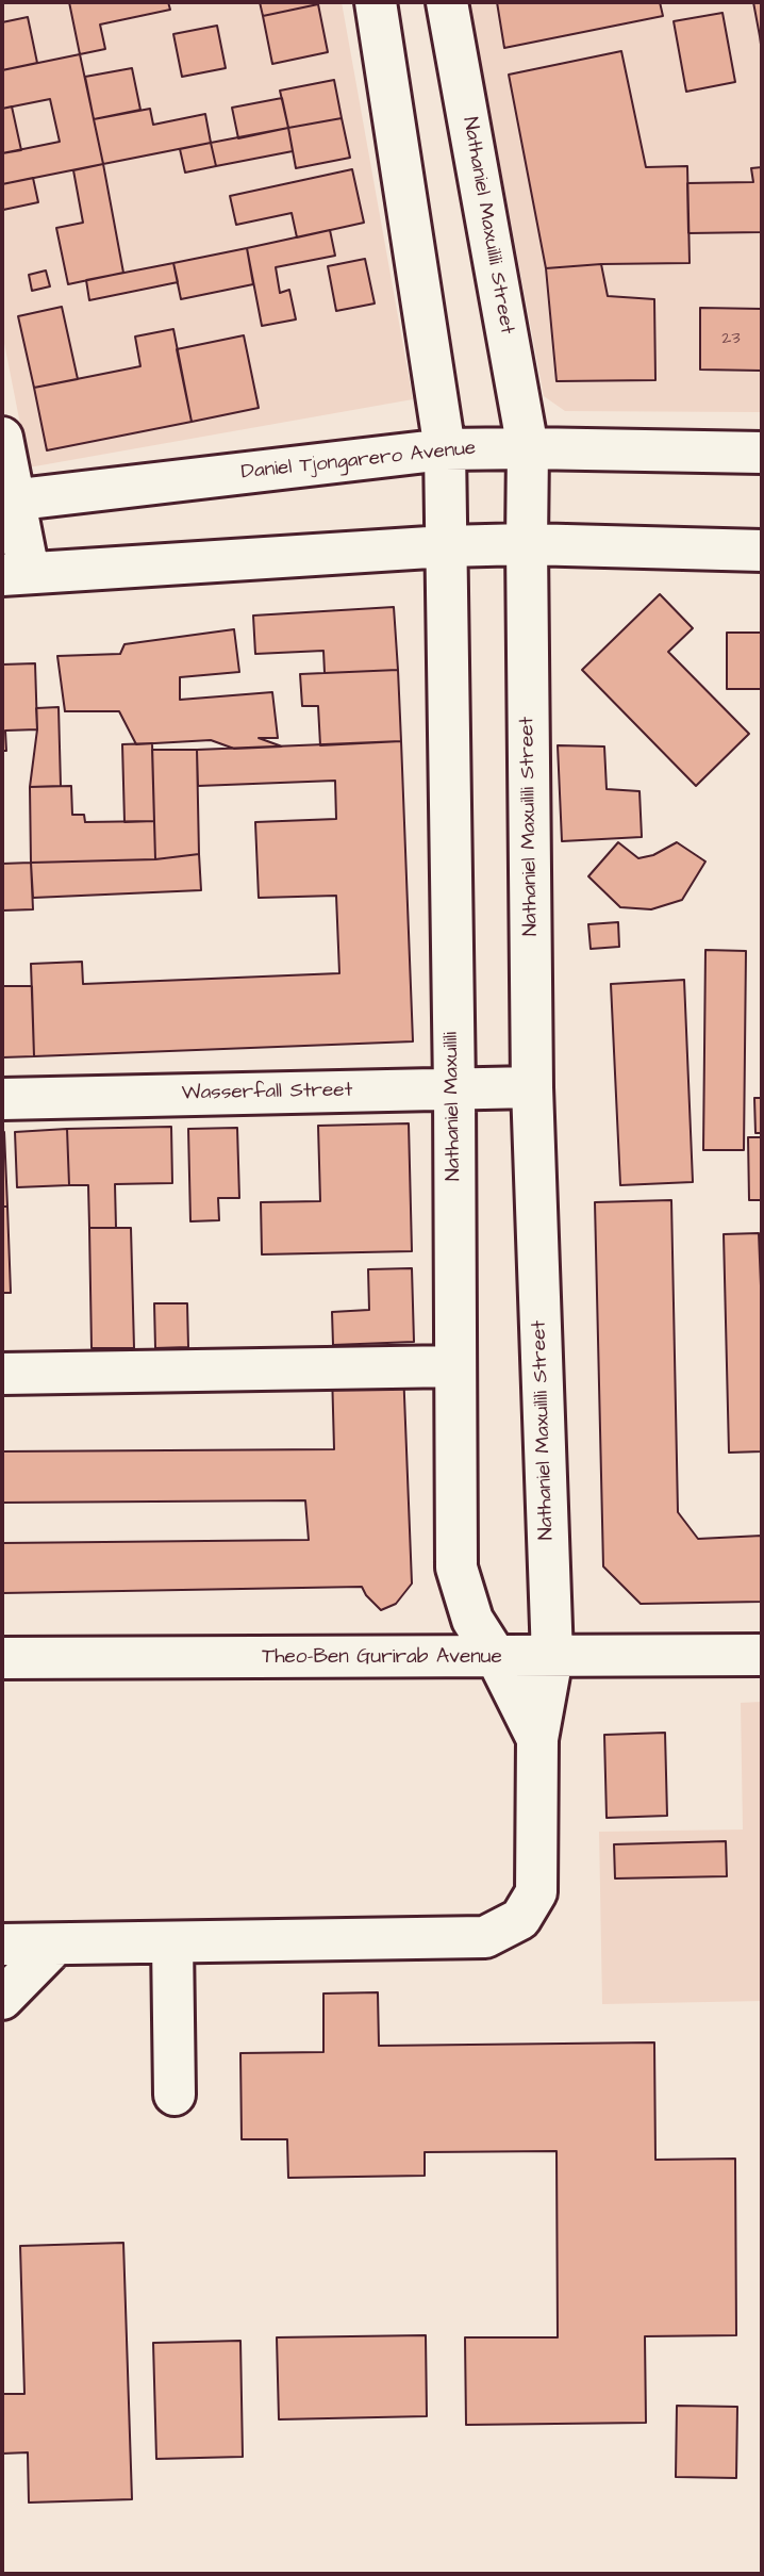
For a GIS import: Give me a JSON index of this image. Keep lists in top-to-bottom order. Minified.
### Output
{"streets":{"street":["Nathaniel Maxuilili Street","Daniel Tjongarero Avenue","Wasserfall Street","Nathaniel Maxuilili","Theo-Ben Gurirab Avenue"]},"crossings":[["Nathaniel Maxuilili Street","Daniel Tjongarero Avenue"],["Nathaniel Maxuilili Street","Wasserfall Street"],["Nathaniel Maxuilili Street","Nathaniel Maxuilili"],["Nathaniel Maxuilili Street","Theo-Ben Gurirab Avenue"],["Wasserfall Street","Nathaniel Maxuilili"],["Nathaniel Maxuilili","Theo-Ben Gurirab Avenue"]],"house_numbers":["23"]}
